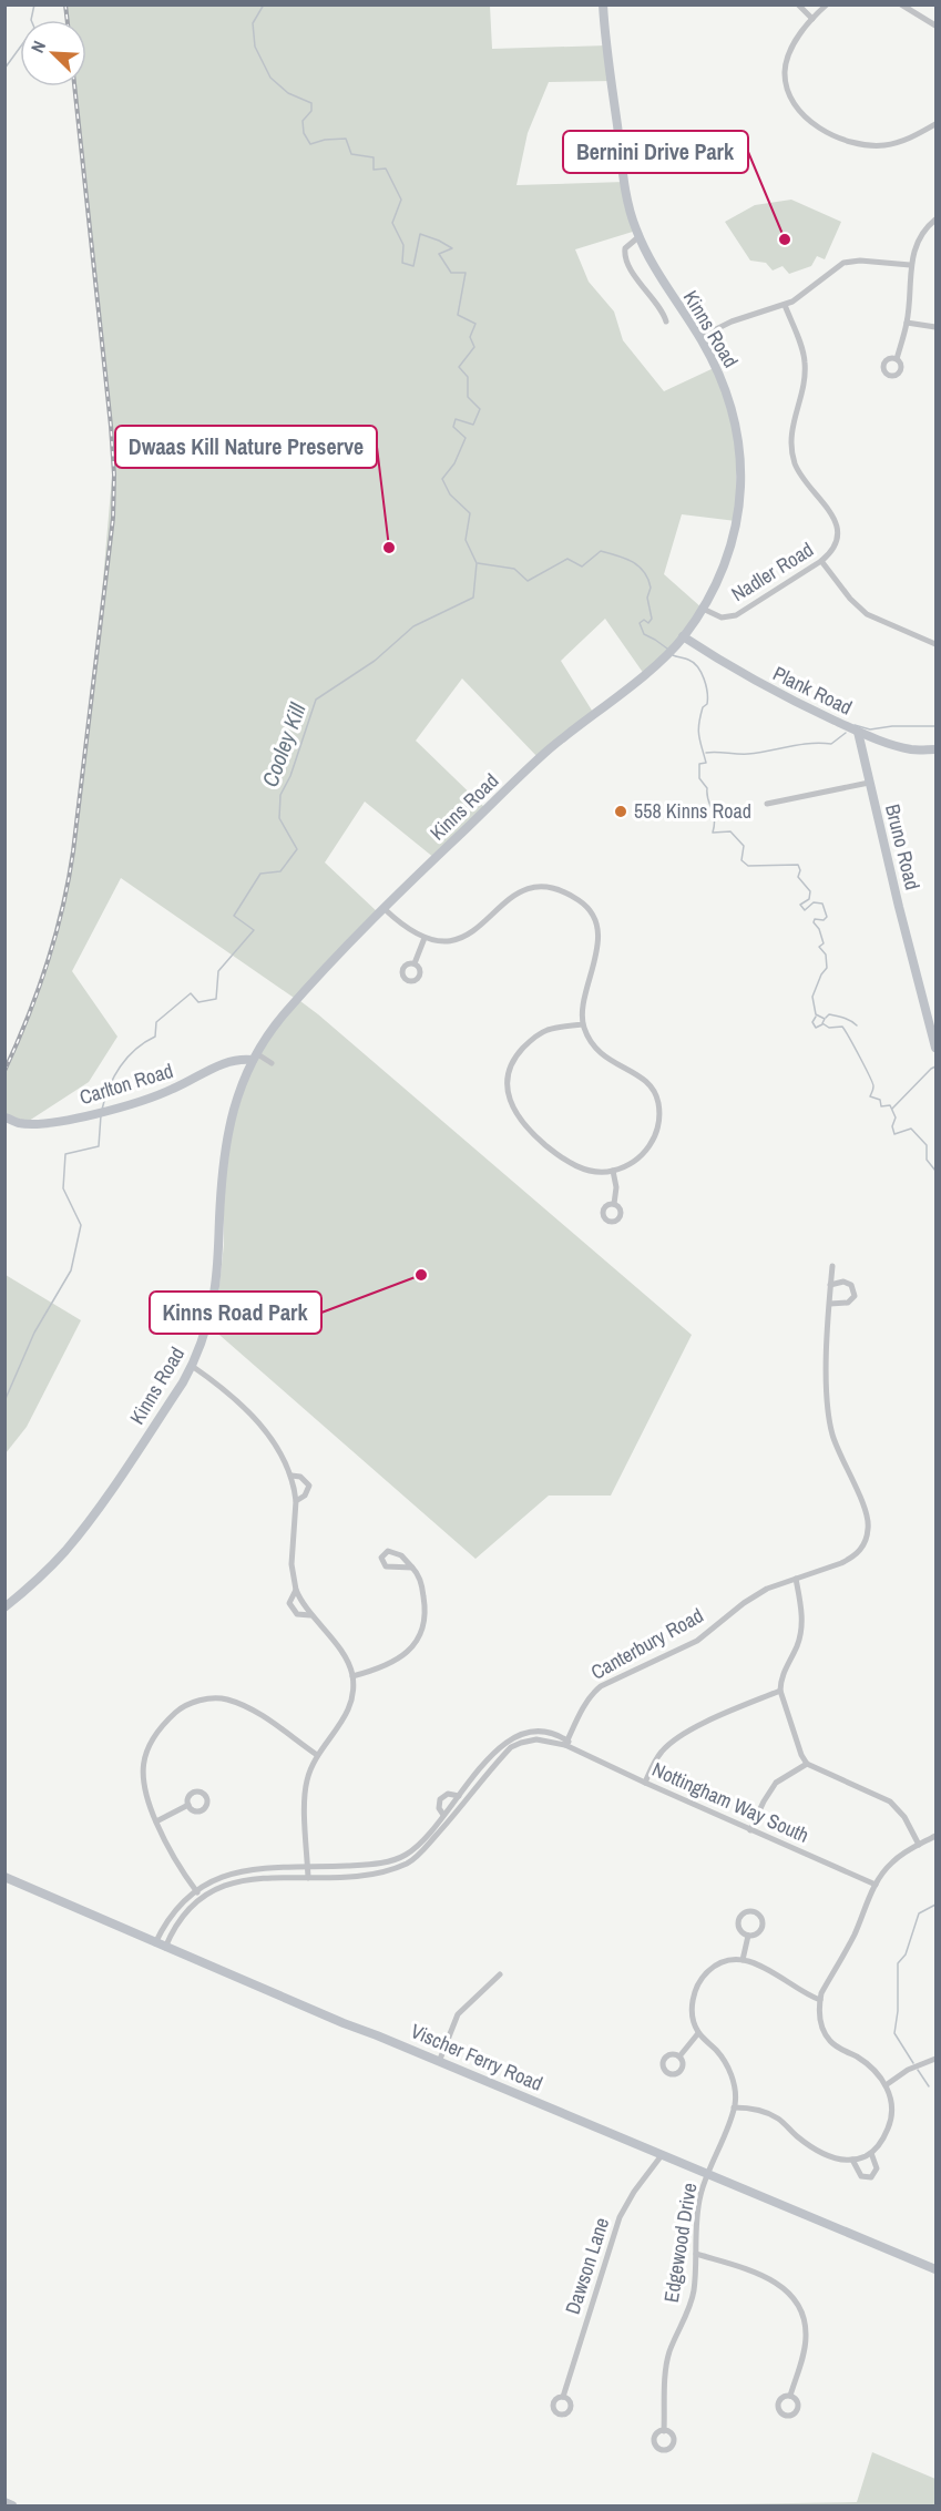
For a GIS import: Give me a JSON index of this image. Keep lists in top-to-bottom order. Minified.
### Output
{"streets":{"main road":["Vischer Ferry Road"],"street":["Kinns Road","Nadler Road","Plank Road","Bruno Road","Carlton Road","Canterbury Road","Nottingham Way South","Edgewood Drive","Dawson Lane"]},"crossings":[["Kinns Road","Nadler Road"],["Kinns Road","Plank Road"],["Kinns Road","Carlton Road"],["Plank Road","Bruno Road"],["Canterbury Road","Nottingham Way South"],["Nottingham Way South","Vischer Ferry Road"],["Vischer Ferry Road","Edgewood Drive"],["Vischer Ferry Road","Dawson Lane"]],"water":["Cooley Kill"],"places":["Bernini Drive Park","Dwaas Kill Nature Preserve","558 Kinns Road","Kinns Road Park"],"north":"top left"}
